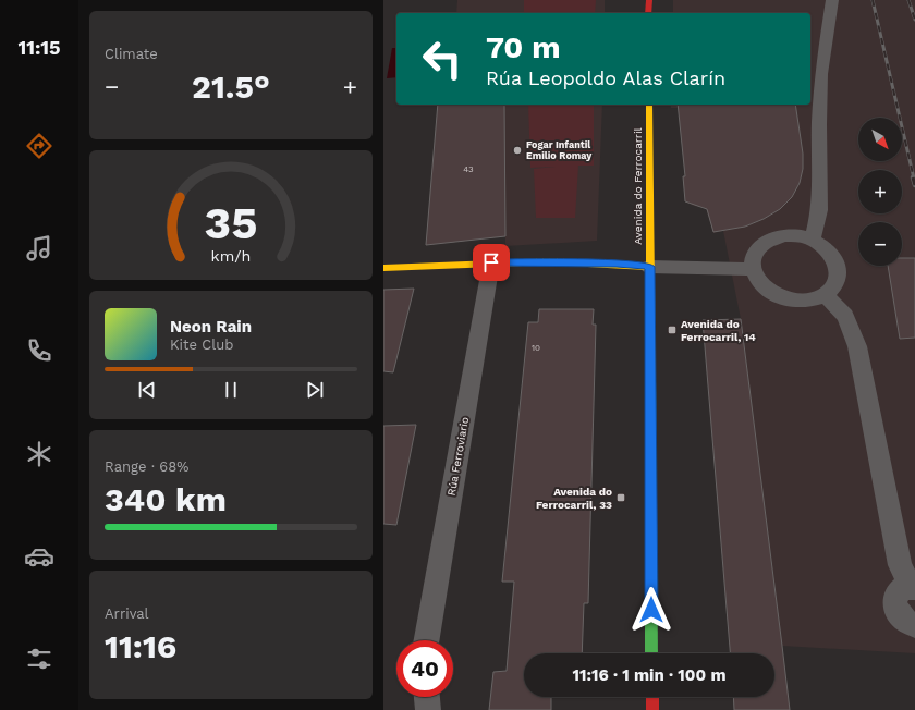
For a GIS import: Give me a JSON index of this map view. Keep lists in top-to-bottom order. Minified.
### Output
{"streets":{"street":["Avenida do Ferrocarril"],"lane":["Rúa Ferroviario"]},"places":{"other":["Fogar Infantil Emilio Romay"],"transit":["Avenida do Ferrocarril, 14","Avenida do Ferrocarril, 33"]},"house_numbers":["43","10"],"north":"bottom right","page":{"tabs":"11:15","tile":["Climate",["Range · 68%","340 km"],["Arrival","11:16"]],"turn":["70 m","Rúa Leopoldo Alas Clarín"],"heat":["−","21.5°","+"],"map_buttons":["+","−"],"song":["Neon Rain","Kite Club"],"limit":"40","trip":"11:16 · 1 min · 100 m","gauge":["35","km/h"]}}
